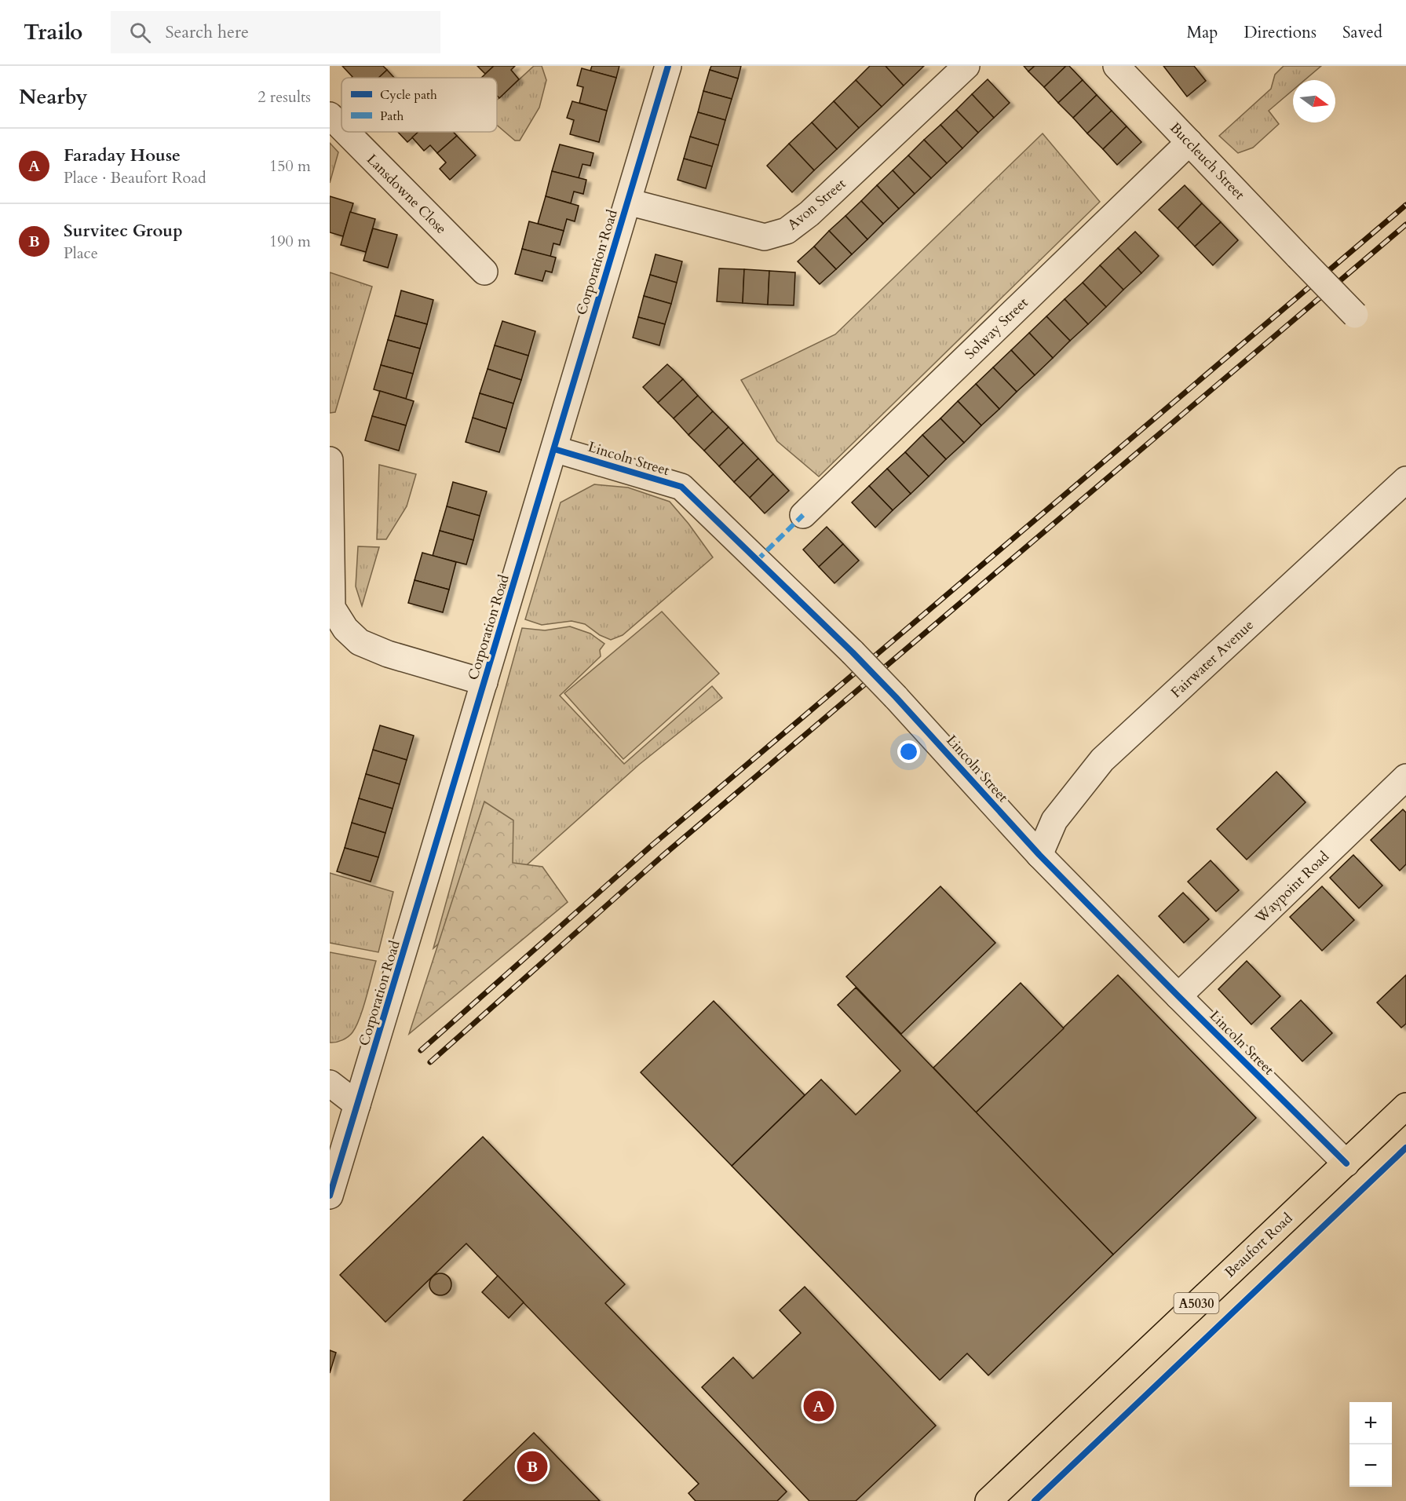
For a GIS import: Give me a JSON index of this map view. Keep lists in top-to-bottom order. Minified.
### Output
{"streets":{"main road":["Beaufort Road","A5030"],"street":["Buccleuch Street","Lansdowne Close","Avon Street","Corporation Road","Solway Street","Lincoln Street","Fairwater Avenue","Waypoint Road"]},"crossings":[["Buccleuch Street","Solway Street"],["Avon Street","Corporation Road"],["Corporation Road","Lincoln Street"],["Lincoln Street","Fairwater Avenue"],["Lincoln Street","Waypoint Road"],["Lincoln Street","Beaufort Road"]],"legend":["Cycle path","Path"],"north":"right","page":{"header":"Trailo","search":"Search here","nav":["Map","Directions","Saved"],"heading":["Nearby","2 results"],"list":[{"mark":"A","name":"Faraday House","note":"Place · Beaufort Road","value":"150 m"},{"mark":"B","name":"Survitec Group","note":"Place","value":"190 m"}],"pins":["A","B"],"map_buttons":["+","−"]}}
